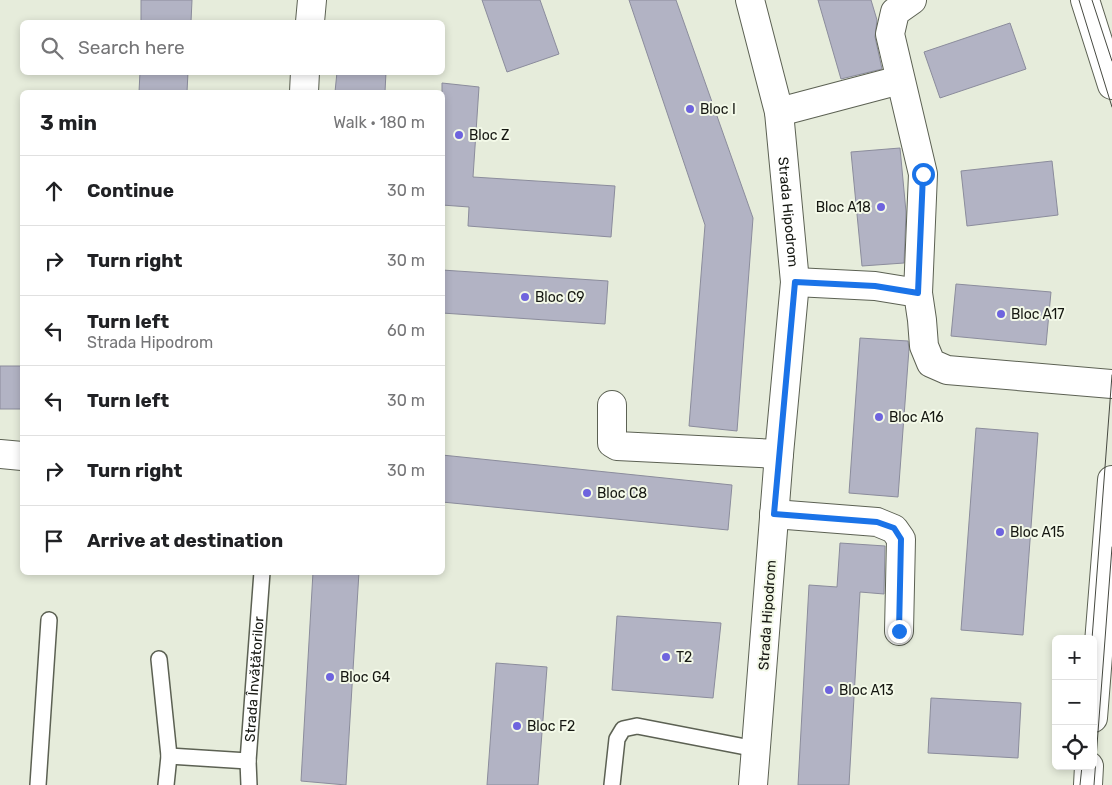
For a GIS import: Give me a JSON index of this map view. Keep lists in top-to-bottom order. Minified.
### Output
{"streets":{"street":["Strada Hipodrom"],"lane":["Strada Învățătorilor"]},"places":["Bloc I","Bloc Z","Bloc A18","Bloc C9","Bloc A17","Bloc A16","Bloc C8","Bloc A15","T2","Bloc G4","Bloc A13","Bloc F2"],"page":{"search":"Search here","heading":["3 min","Walk · 180 m"],"list":[["Continue","30 m"],["Turn right","30 m"],["Turn left","Strada Hipodrom","60 m"],["Turn left","30 m"],["Turn right","30 m"],"Arrive at destination"],"map_buttons":["+","−"]}}
